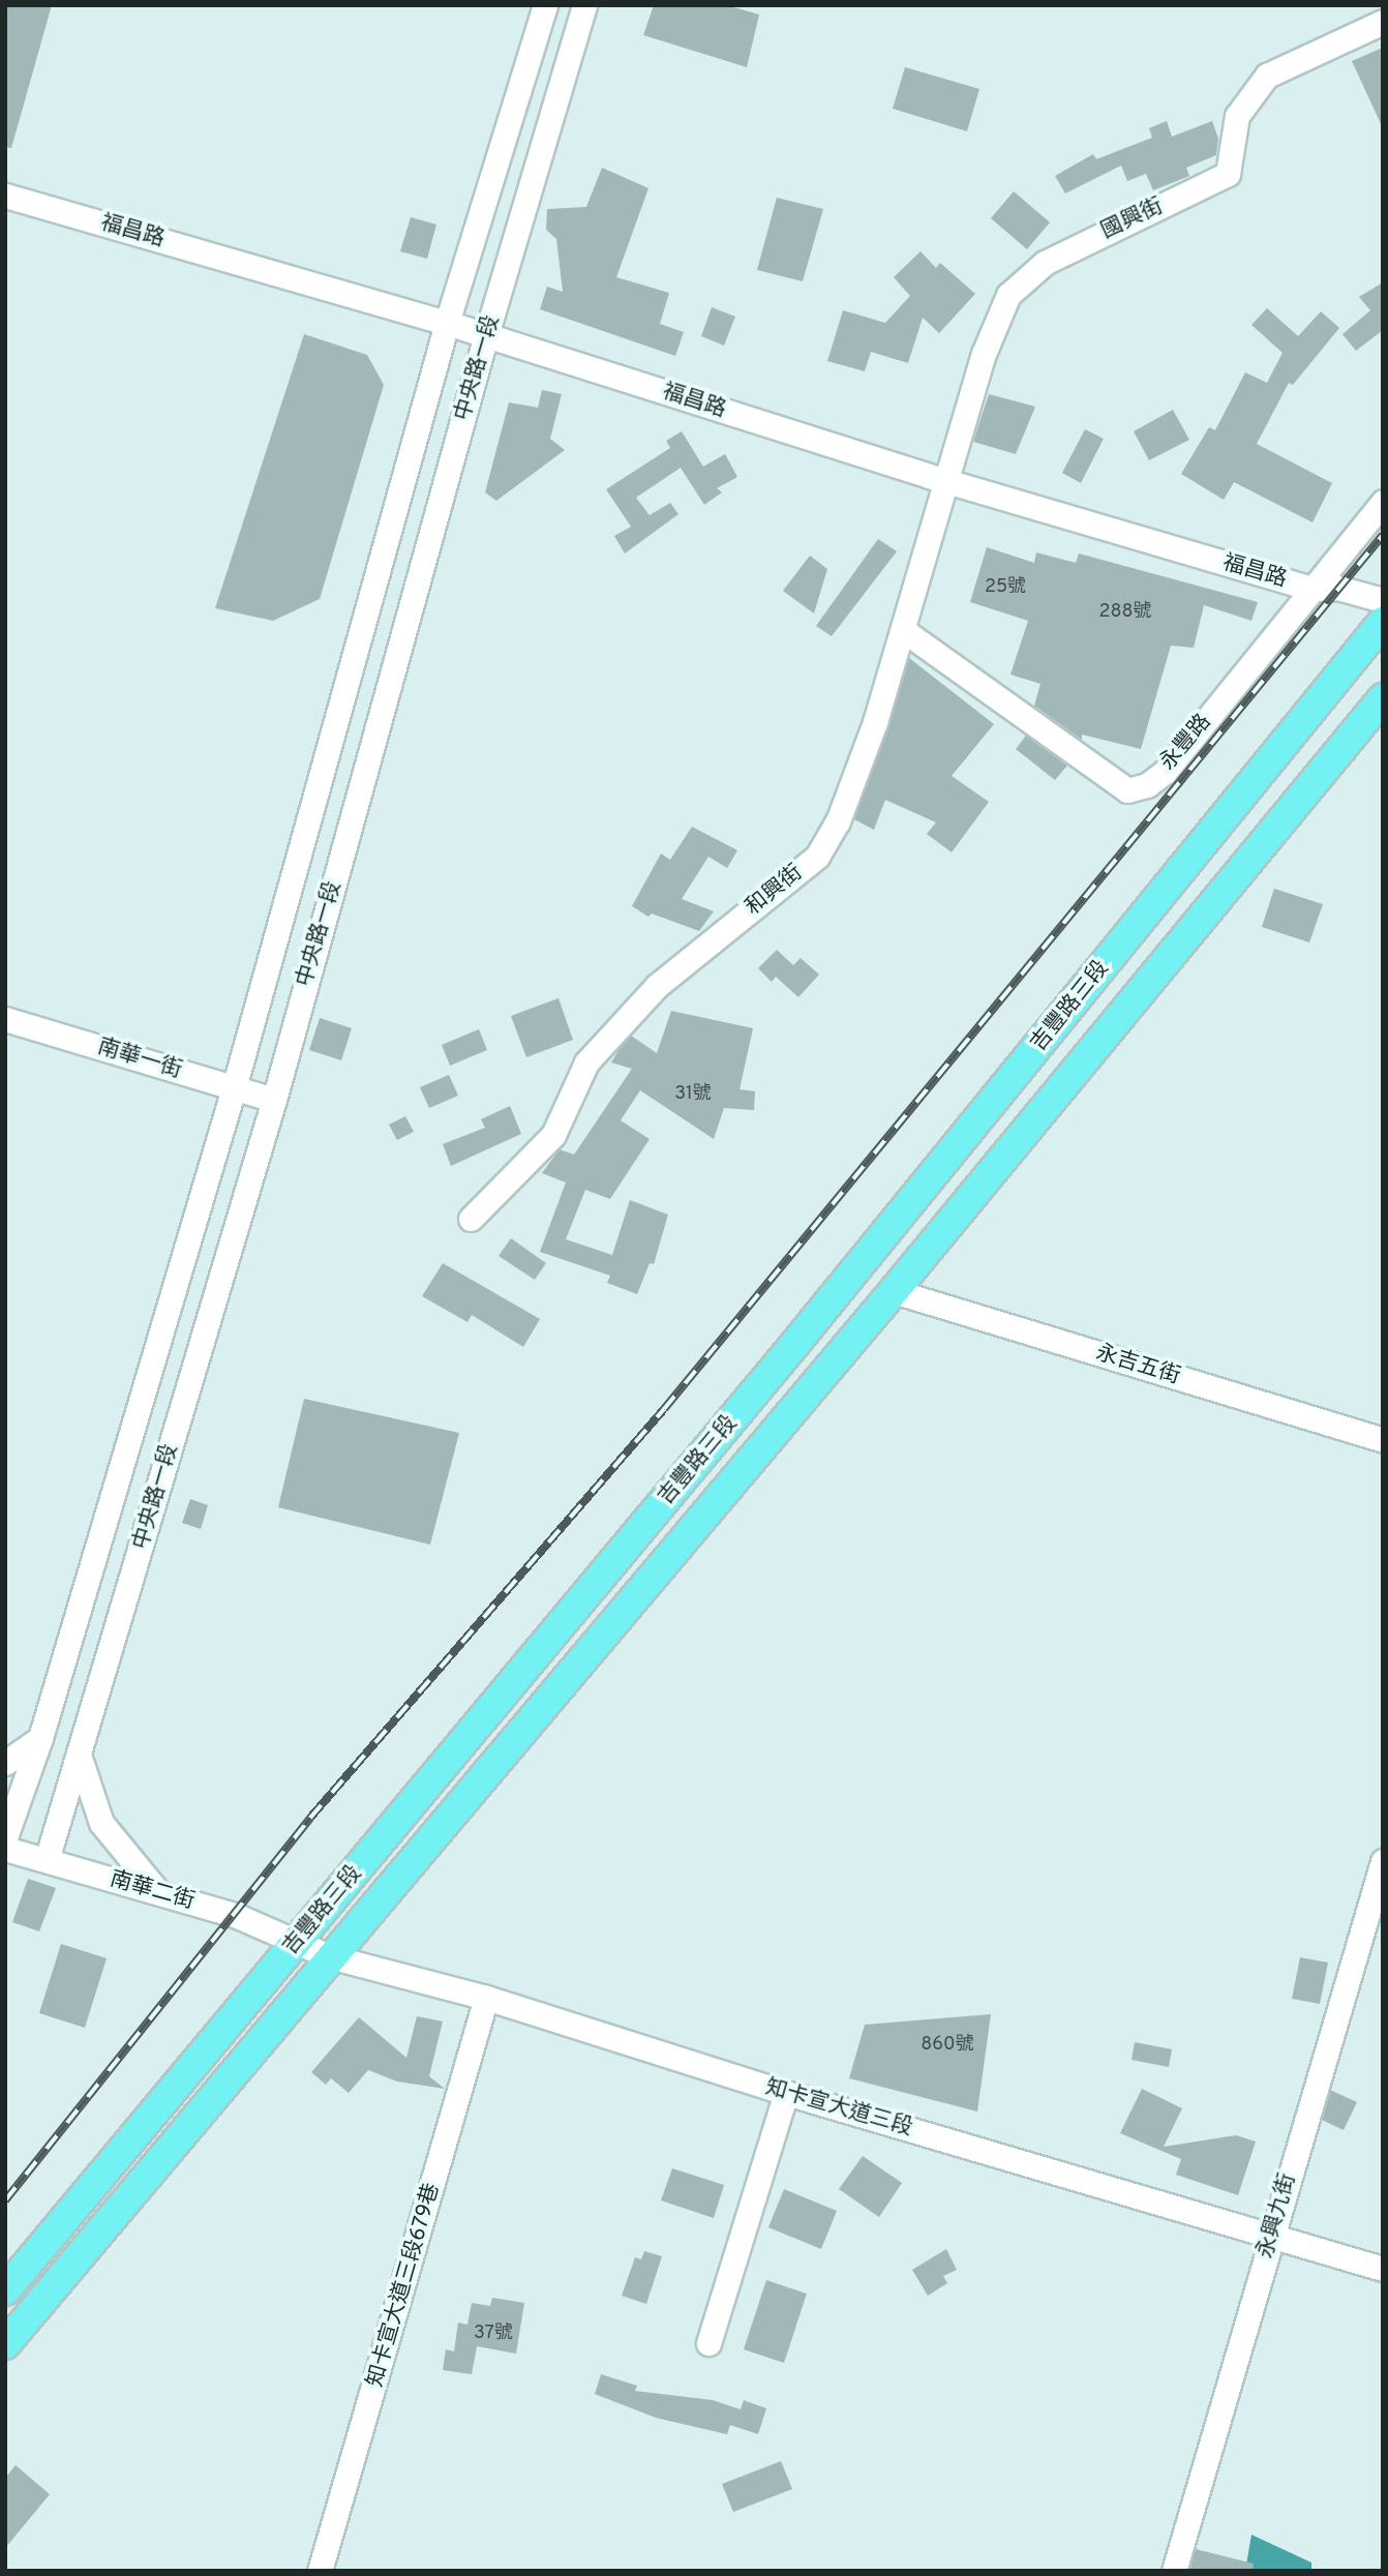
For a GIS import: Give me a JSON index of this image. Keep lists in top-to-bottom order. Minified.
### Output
{"streets":{"main road":["吉豐路三段"],"street":["國興街","福昌路","中央路一段","永豐路","和興街","南華一街","永吉五街","南華二街","知卡宣大道三段","永興九街","知卡宣大道三段679巷"]},"crossings":[["國興街","福昌路"],["國興街","和興街"],["福昌路","中央路一段"],["福昌路","永豐路"],["福昌路","和興街"],["中央路一段","南華一街"],["中央路一段","南華二街"],["永豐路","和興街"],["吉豐路三段","永吉五街"],["吉豐路三段","南華二街"],["吉豐路三段","知卡宣大道三段"],["南華二街","知卡宣大道三段"],["知卡宣大道三段","永興九街"],["知卡宣大道三段","知卡宣大道三段679巷"]],"house_numbers":["25號","288號","31號","860號","37號"]}
